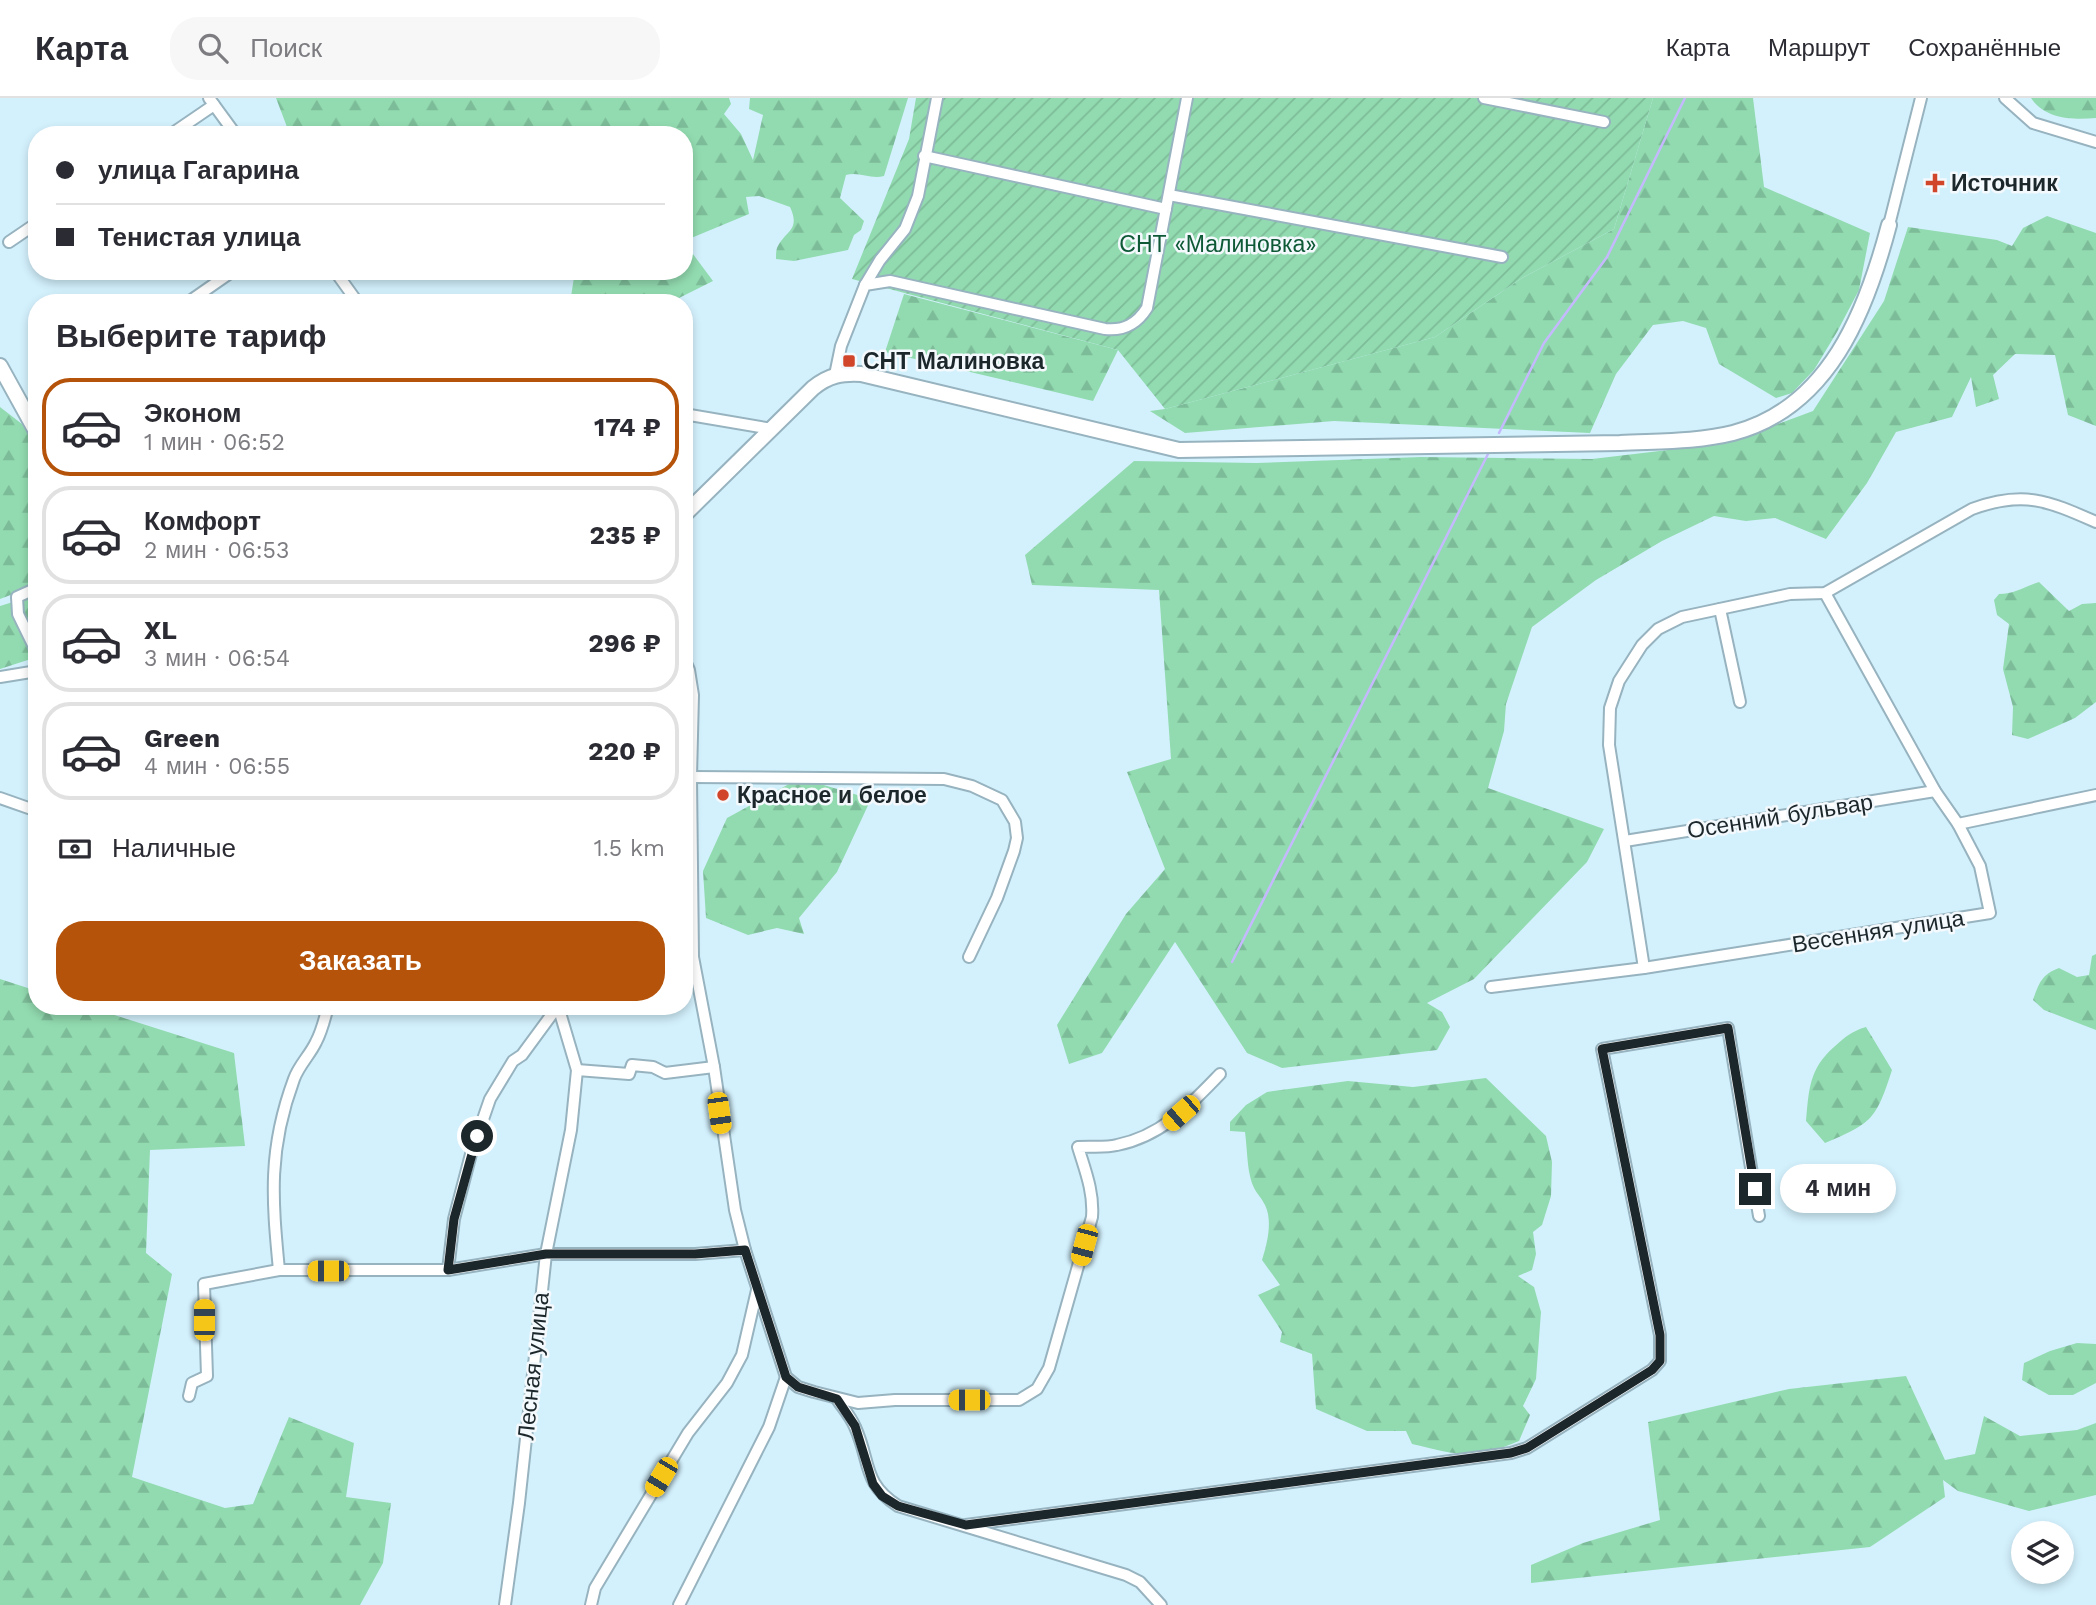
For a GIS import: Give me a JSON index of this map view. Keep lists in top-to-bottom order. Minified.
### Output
{"streets":{"street":["Осенний бульвар","Весенняя улица","Лесная улица"]},"crossings":[["Осенний бульвар","Весенняя улица"]],"parks":["СНТ «Малиновка»"],"places":{"health":["Источник"],"transit":["СНТ Малиновка"],"other":["Красное и белое"]},"page":{"header":"Карта","search":"Поиск","nav":["Карта","Маршрут","Сохранённые"],"banner":["улица Гагарина","Тенистая улица"],"heading":"Выберите тариф","list":[{"name":"Эконом","note":"1 мин · 06:52","value":"174 ₽"},{"name":"Комфорт","note":"2 мин · 06:53","value":"235 ₽"},{"name":"XL","note":"3 мин · 06:54","value":"296 ₽"},{"name":"Green","note":"4 мин · 06:55","value":"220 ₽"}],"pay":["Наличные","1.5 km"],"buttons":"Заказать","bubble":"4 мин"}}
